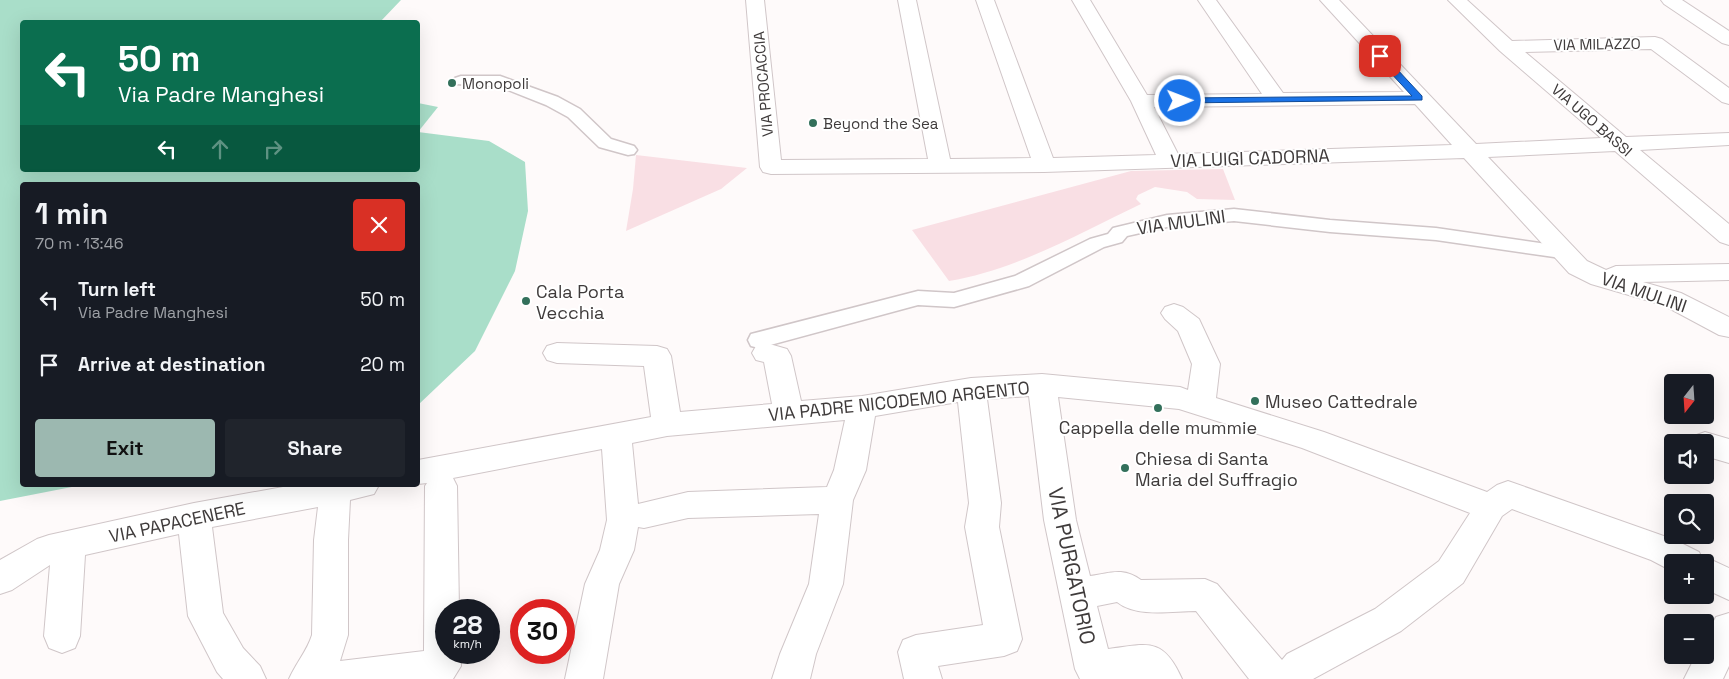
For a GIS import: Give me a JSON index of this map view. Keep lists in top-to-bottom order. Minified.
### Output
{"streets":{"street":["VIA MILAZZO","VIA PROCACCIA","VIA UGO BASSI","VIA LUIGI CADORNA","VIA MULINI","VIA PADRE NICODEMO ARGENTO","VIA PAPACENERE","VIA PURGATORIO"]},"crossings":[["VIA MILAZZO","VIA UGO BASSI"],["VIA PROCACCIA","VIA LUIGI CADORNA"],["VIA UGO BASSI","VIA LUIGI CADORNA"],["VIA LUIGI CADORNA","VIA MULINI"],["VIA MULINI","VIA PADRE NICODEMO ARGENTO"],["VIA PADRE NICODEMO ARGENTO","VIA PURGATORIO"]],"places":["Monopoli","Beyond the Sea","Cala Porta Vecchia","Museo Cattedrale","Cappella delle mummie","Chiesa di Santa Maria del Suffragio"],"north":"bottom","page":{"turn":["50 m","Via Padre Manghesi"],"heading":["1 min","70 m · 13:46"],"list":[{"name":"Turn left","note":"Via Padre Manghesi","value":"50 m"},{"name":"Arrive at destination","value":"20 m"}],"map_buttons":["+","−"],"buttons":["Exit","Share"],"speed":"28 km/h","limit":"30"}}
